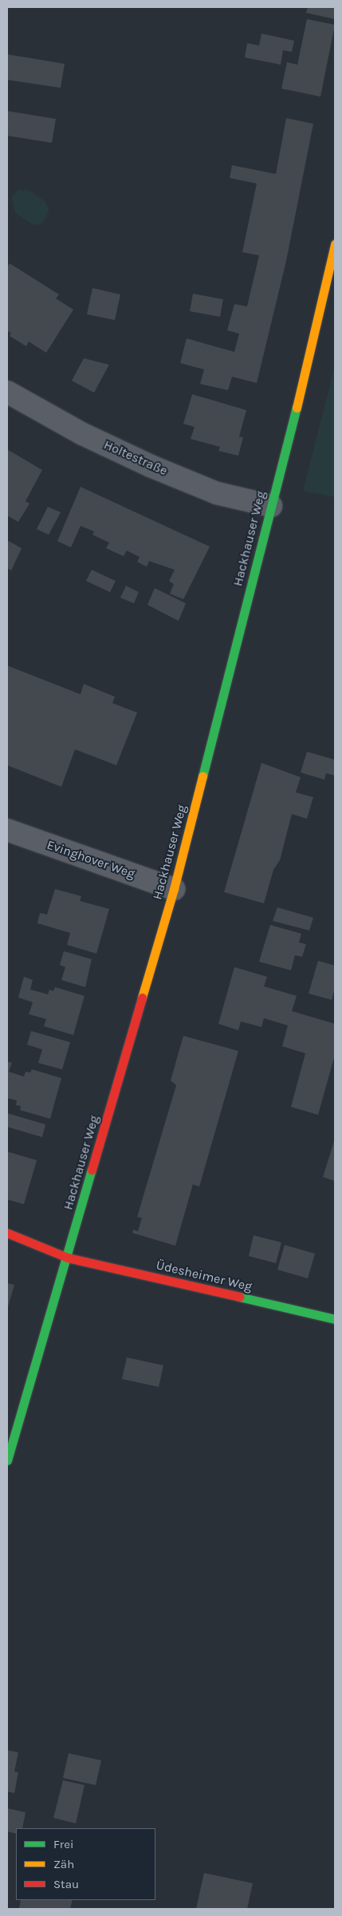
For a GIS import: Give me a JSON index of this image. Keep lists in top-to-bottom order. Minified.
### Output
{"streets":{"street":["Holtestraße","Hackhauser Weg","Evinghover Weg","Üdesheimer Weg"]},"crossings":[["Holtestraße","Hackhauser Weg"],["Hackhauser Weg","Evinghover Weg"],["Hackhauser Weg","Üdesheimer Weg"]],"legend":["Frei","Zäh","Stau"]}
